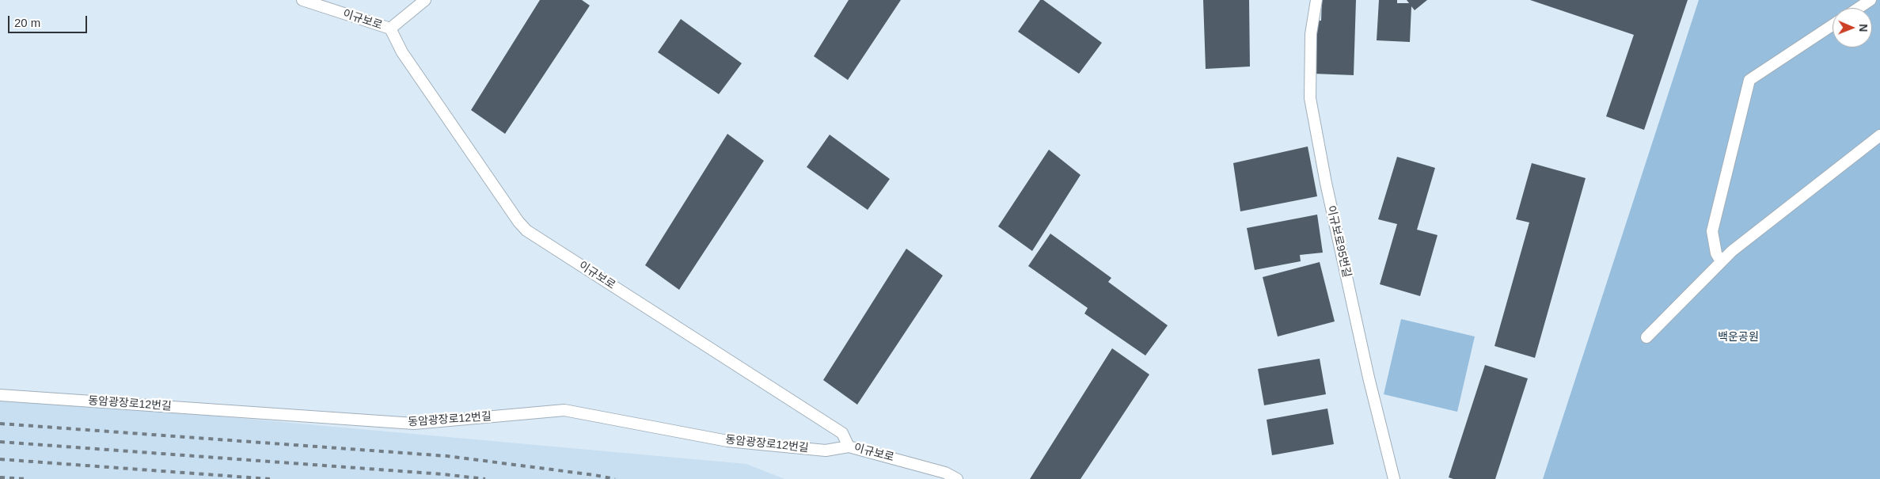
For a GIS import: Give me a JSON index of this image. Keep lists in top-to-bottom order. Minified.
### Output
{"streets":{"lane":["이규보로","이규보로95번길","동암광장로12번길"]},"crossings":[["이규보로","동암광장로12번길"]],"parks":["백운공원"],"scale_bar":"20 m","north":"right"}
